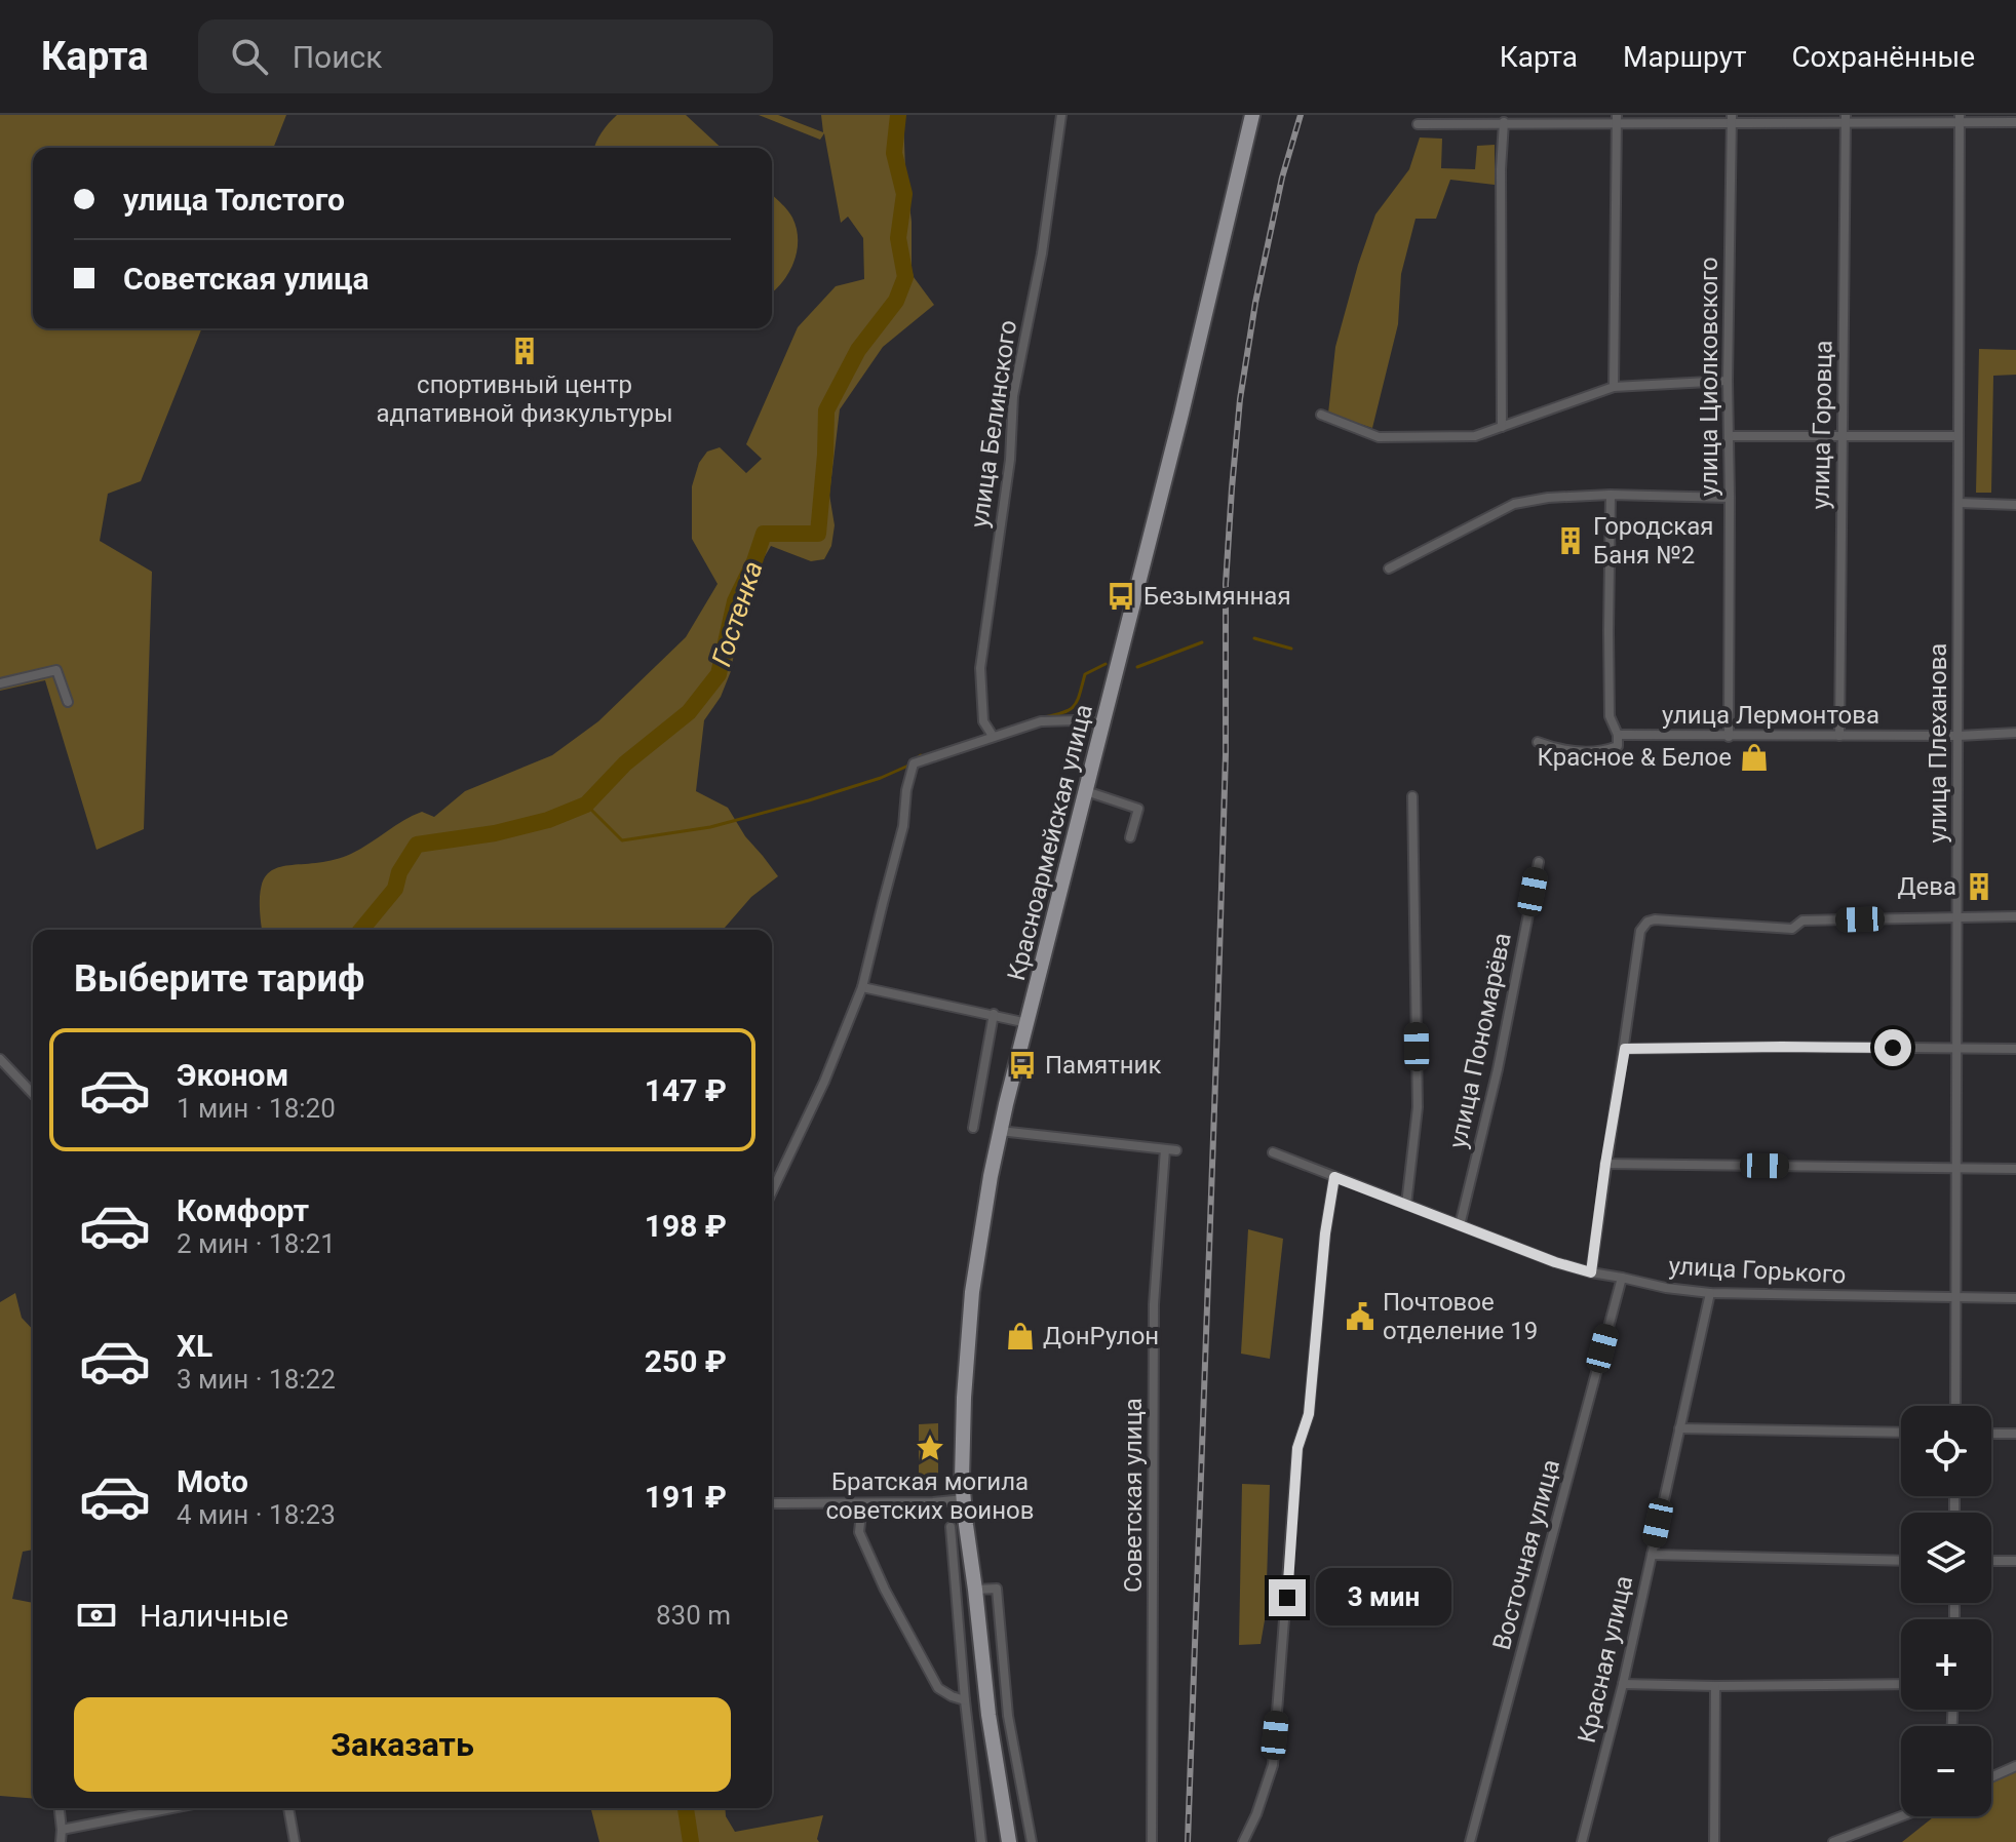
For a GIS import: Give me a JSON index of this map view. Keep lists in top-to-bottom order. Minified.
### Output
{"streets":{"main road":["Красноармейская улица"],"street":["улица Циолковского","улица Белинского","улица Горовца","улица Лермонтова","улица Плеханова","улица Пономарёва","улица Горького","Советская улица","Восточная улица","Красная улица"]},"crossings":[["улица Циолковского","улица Лермонтова"],["улица Горовца","улица Лермонтова"],["улица Лермонтова","улица Плеханова"],["улица Плеханова","улица Горького"],["улица Пономарёва","улица Горького"],["улица Горького","Восточная улица"],["улица Горького","Красная улица"]],"water":["Гостенка"],"places":{"building":["спортивный центр адпативной физкультуры","Городская Баня №2","Дева"],"bus stop":["Безымянная","Памятник"],"shop":["Красное & Белое","ДонРулон"],"public building":["Почтовое отделение 19"],"place":["Братская могила советских воинов"]},"page":{"header":"Карта","search":"Поиск","nav":["Карта","Маршрут","Сохранённые"],"banner":["улица Толстого","Советская улица"],"heading":"Выберите тариф","list":[{"name":"Эконом","note":"1 мин · 18:20","value":"147 ₽"},{"name":"Комфорт","note":"2 мин · 18:21","value":"198 ₽"},{"name":"XL","note":"3 мин · 18:22","value":"250 ₽"},{"name":"Moto","note":"4 мин · 18:23","value":"191 ₽"}],"map_buttons":["+","−"],"bubble":"3 мин","pay":["Наличные","830 m"],"buttons":"Заказать"}}
